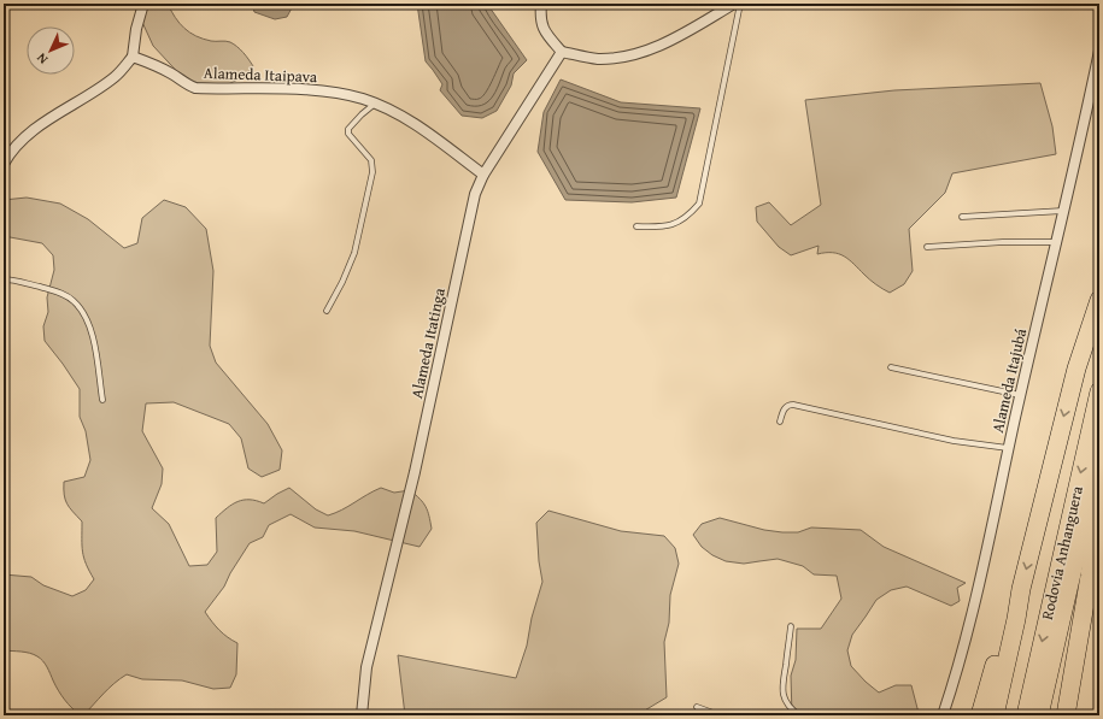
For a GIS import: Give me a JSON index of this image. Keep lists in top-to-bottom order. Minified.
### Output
{"streets":{"highway":["Rodovia Anhanguera"],"street":["Alameda Itaipava","Alameda Itatinga","Alameda Itajubá"]},"crossings":[["Alameda Itaipava","Alameda Itatinga"]],"north":"bottom left"}
